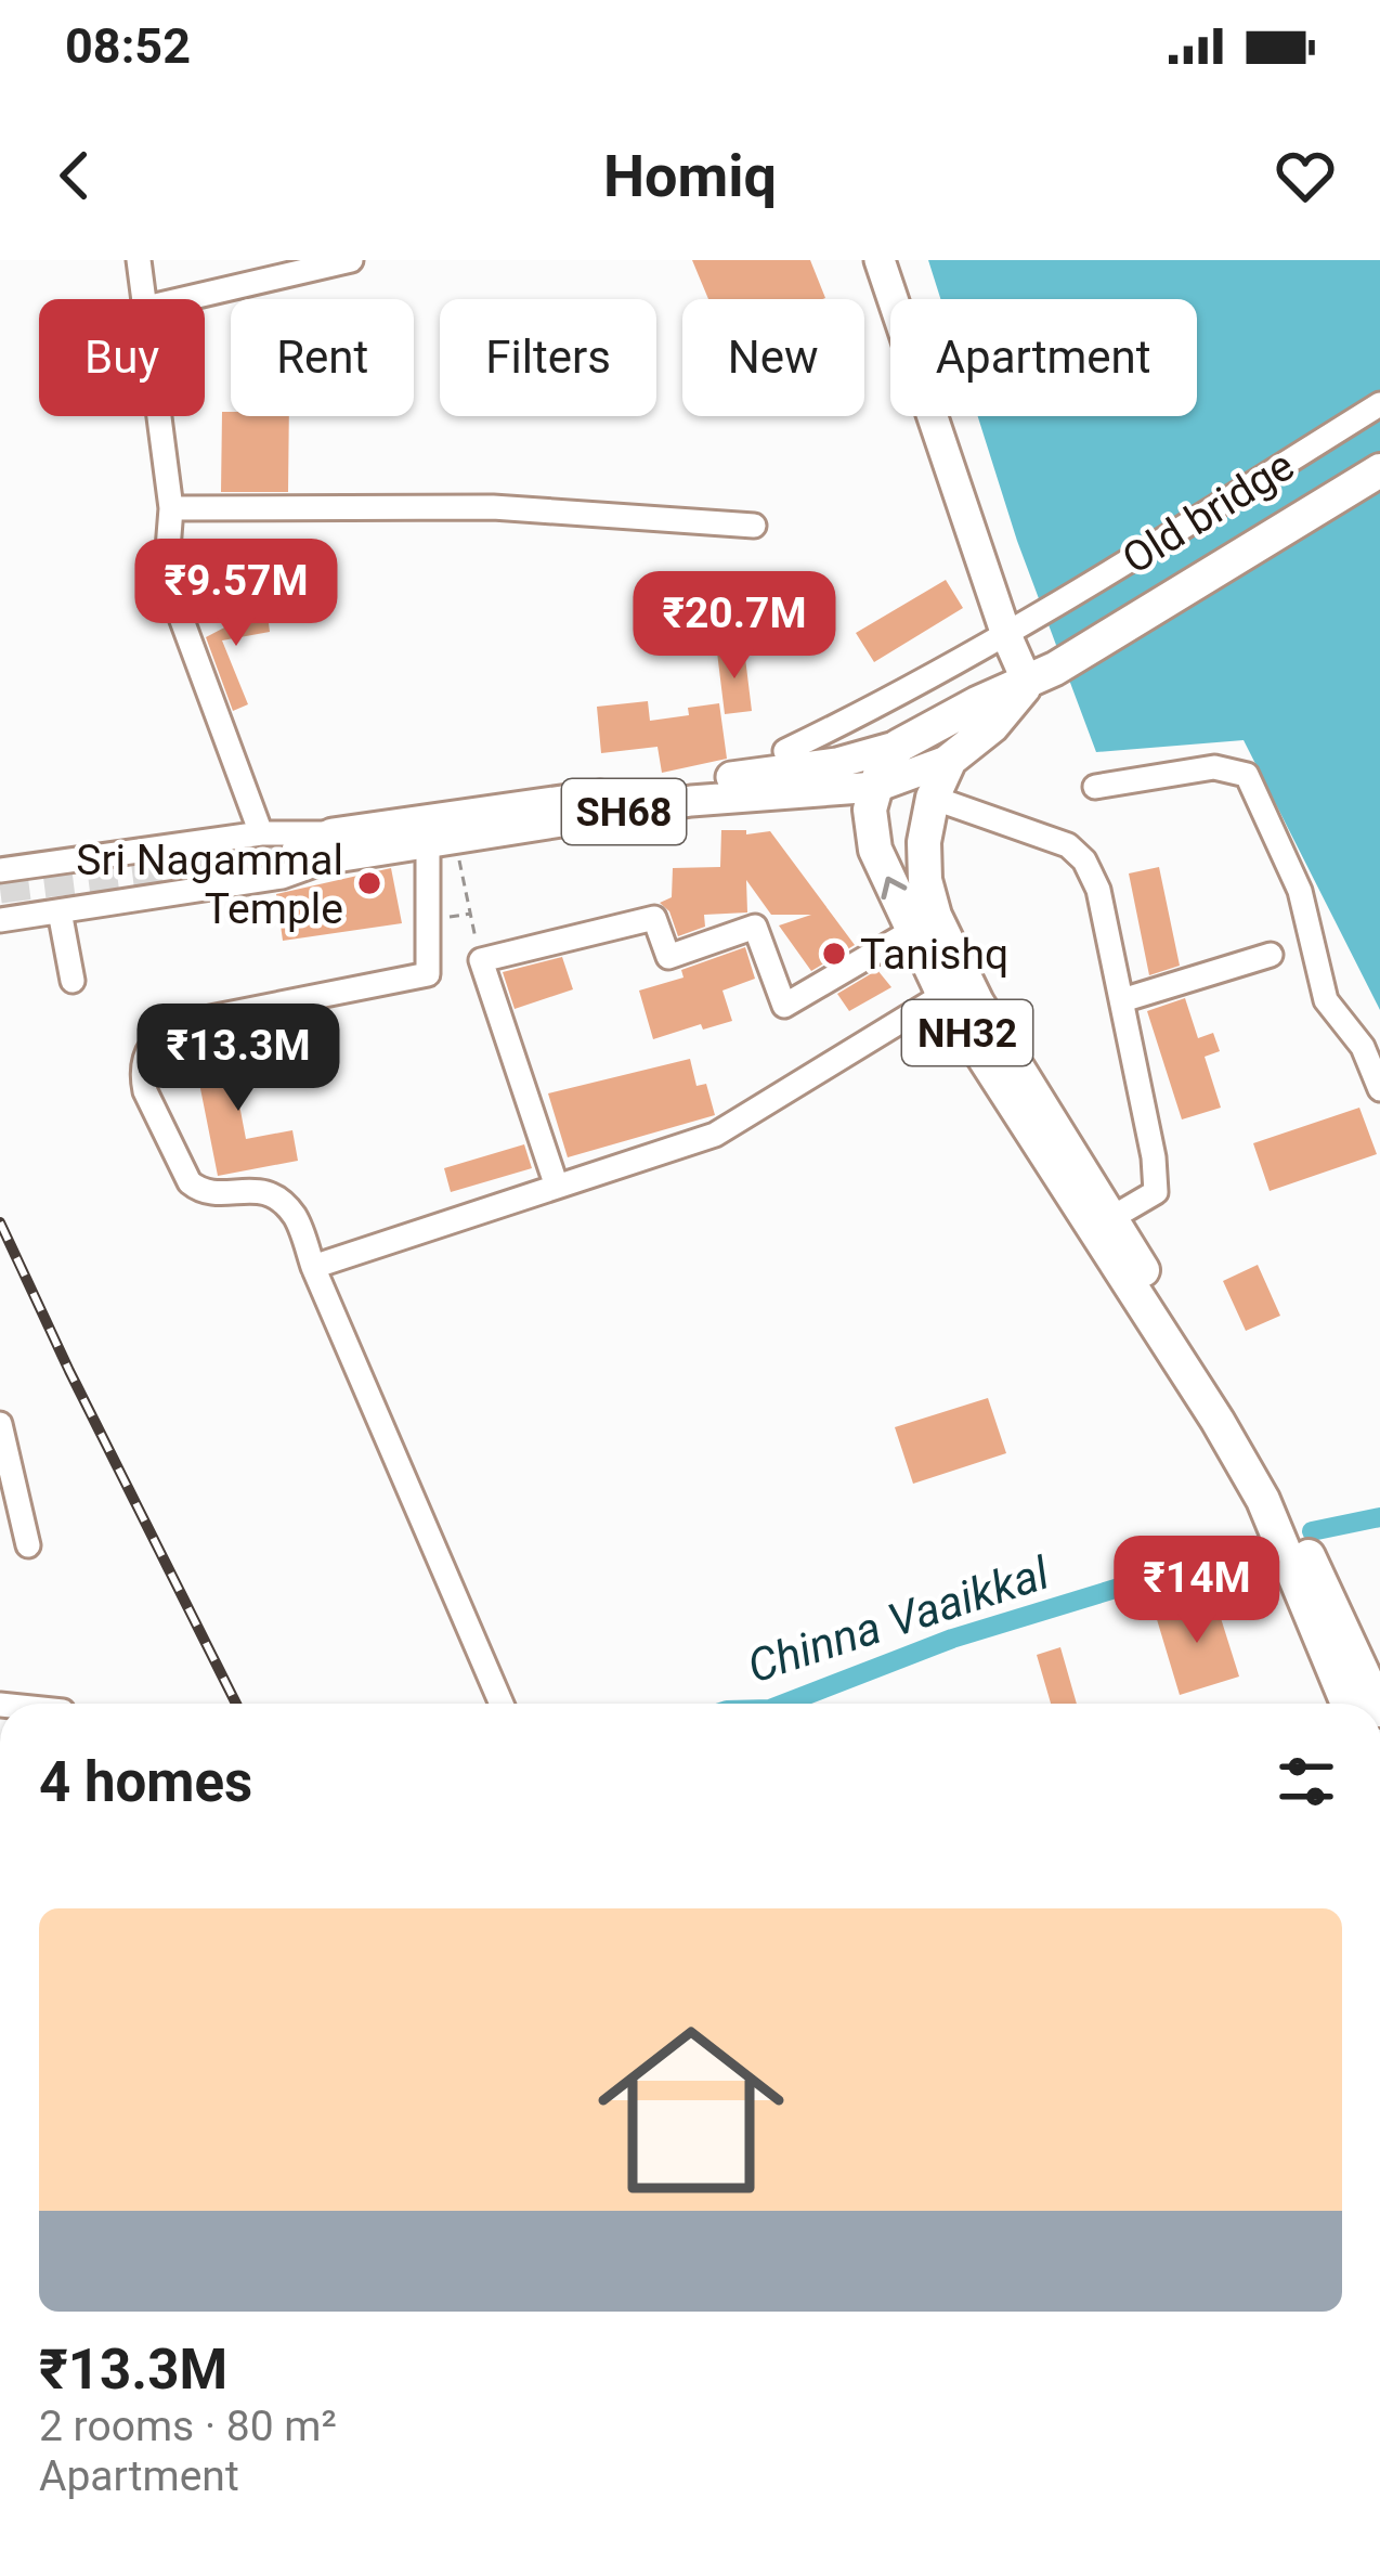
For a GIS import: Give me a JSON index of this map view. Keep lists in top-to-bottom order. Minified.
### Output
{"streets":{"highway":["NH32"],"main road":["SH68"],"street":["Old bridge"]},"crossings":[["SH68","NH32"]],"water":["Chinna Vaaikkal"],"places":["Sri Nagammal Temple","Tanishq"],"page":{"status":"08:52","header":"Homiq","chip":["Buy","Rent","Filters","New","Apartment"],"price":["₹9.57M","₹20.7M","₹13.3M","₹14M"],"heading":"4 homes","list":[{"name":"₹13.3M","note":"2 rooms · 80 m² · Apartment"}]}}
